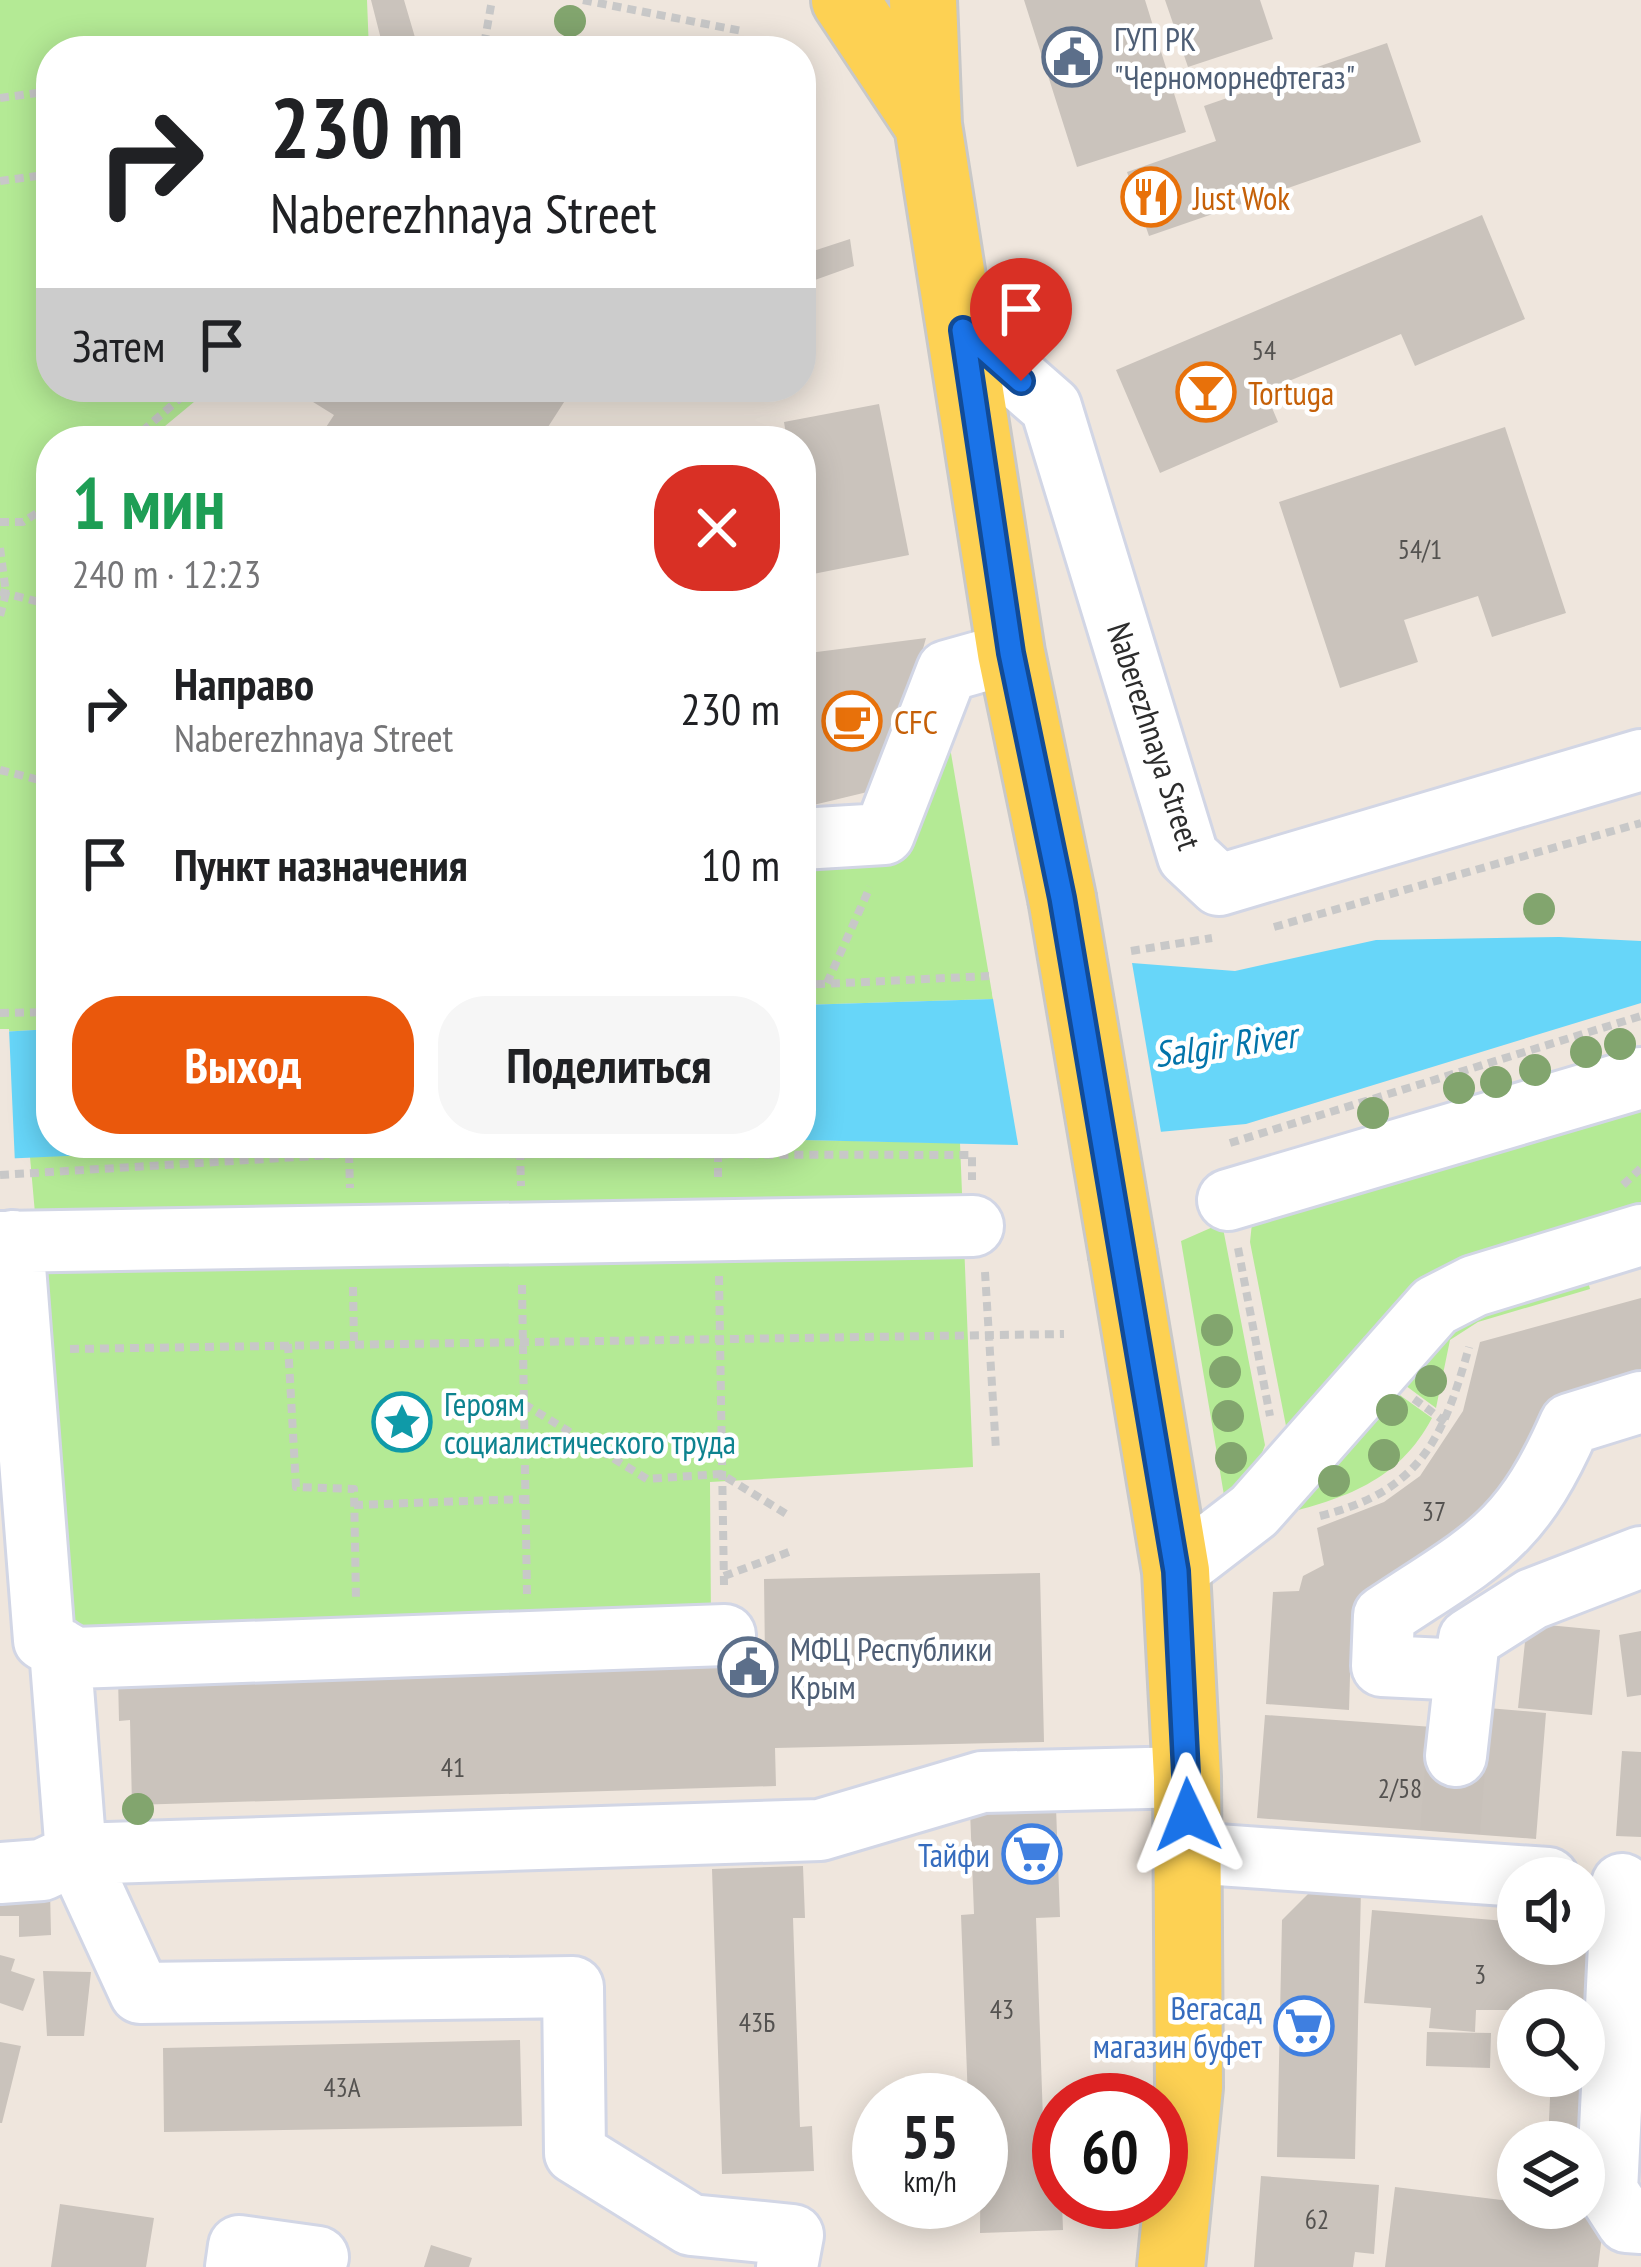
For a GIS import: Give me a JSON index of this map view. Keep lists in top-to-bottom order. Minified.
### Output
{"streets":{"street":["Naberezhnaya Street"]},"water":["Salgir River"],"places":{"public building":["ГУП РК \"Черноморнефтегаз\"","МФЦ Республики Крым"],"restaurant":["Just Wok"],"bar":["Tortuga"],"cafe":["CFC"],"place":["Героям социалистического труда"],"supermarket":["Тайфи","Вегасад магазин буфет"]},"house_numbers":["54","54/1","37","41","2/58","3","43","43Б","43А","62"],"page":{"turn":["230 m","Naberezhnaya Street"],"then":"Затем","heading":["1 мин","240 m · 12:23"],"list":[{"name":"Направо","note":"Naberezhnaya Street","value":"230 m"},{"name":"Пункт назначения","value":"10 m"}],"buttons":["Выход","Поделиться"],"speed":"55 km/h","limit":"60"}}
